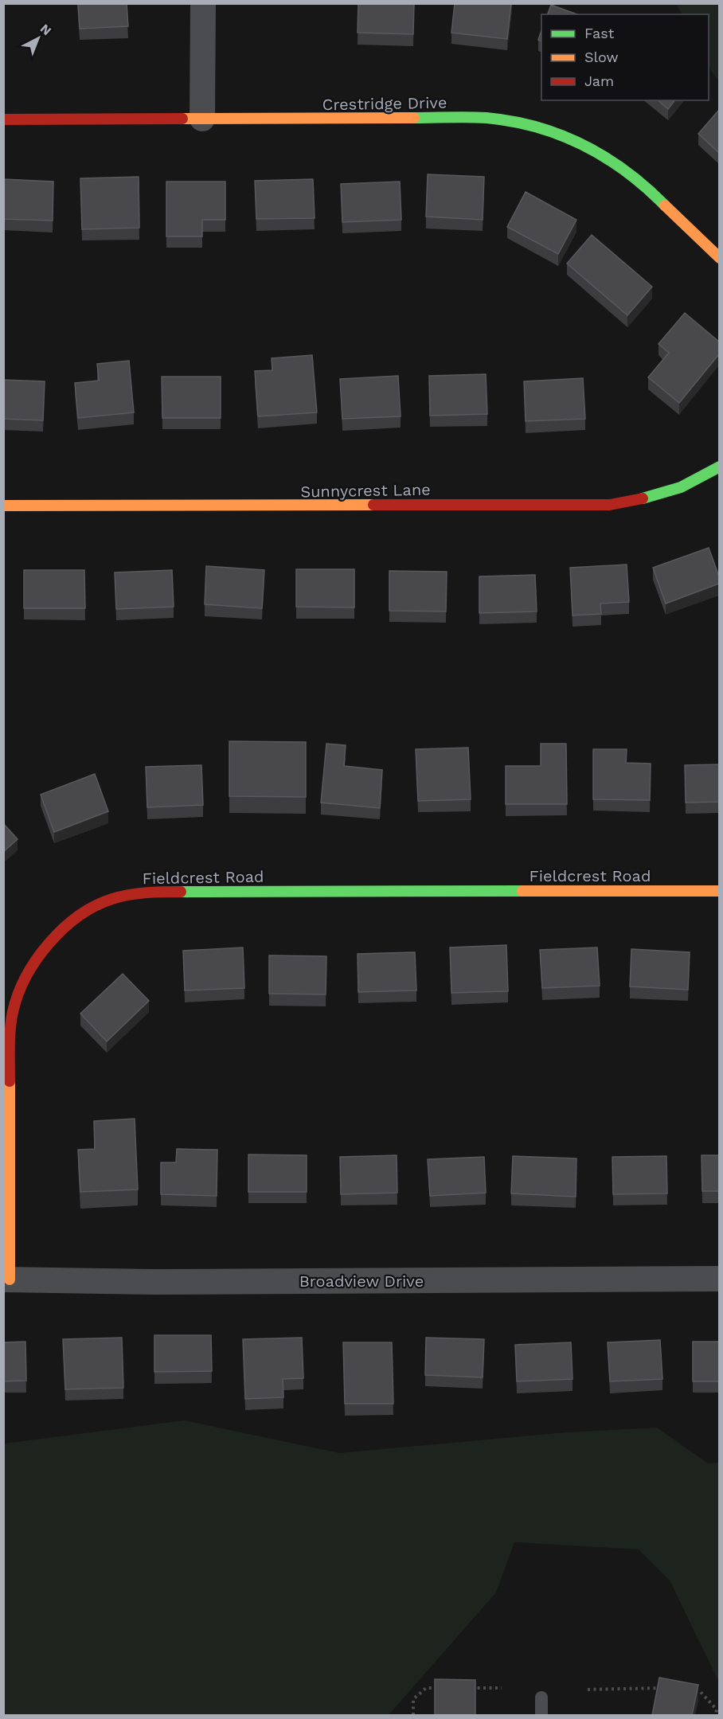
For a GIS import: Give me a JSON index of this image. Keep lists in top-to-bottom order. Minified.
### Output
{"streets":{"street":["Crestridge Drive","Sunnycrest Lane","Fieldcrest Road","Broadview Drive"]},"crossings":[["Fieldcrest Road","Broadview Drive"]],"legend":["Fast","Slow","Jam"],"north":"top right"}
